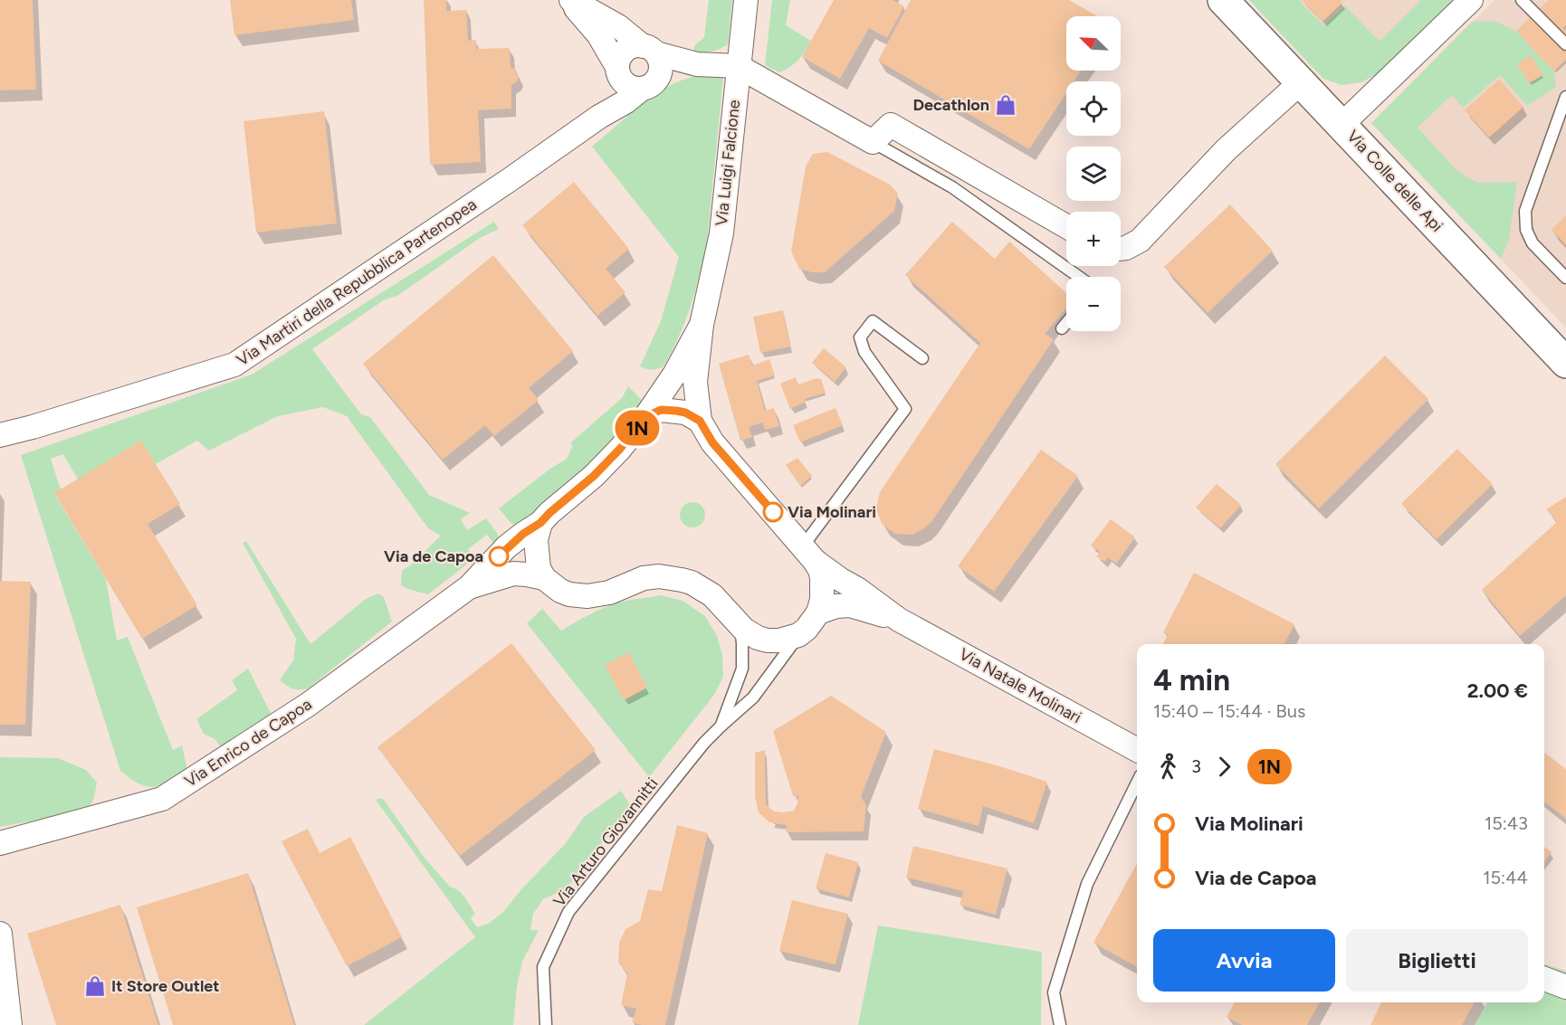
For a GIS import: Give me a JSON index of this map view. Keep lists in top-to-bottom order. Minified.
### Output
{"streets":{"main road":["Via Colle delle Api"],"street":["Via Luigi Falcione","Via Martiri della Repubblica Partenopea","Via Natale Molinari","Via Enrico de Capoa"],"lane":["Via Arturo Giovannitti"]},"crossings":[["Via Luigi Falcione","Via Enrico de Capoa"]],"places":{"shop":["Decathlon","It Store Outlet"],"other":["Via Molinari","Via de Capoa"]},"lines":["bus line 1N"],"north":"top left","page":{"on_map":"1N","map_buttons":["+","−"],"heading":["4 min","15:40 – 15:44 · Bus","2.00 €"],"legs":["3","1N"],"list":[{"name":"Via Molinari","value":"15:43"},{"name":"Via de Capoa","value":"15:44"}],"buttons":["Avvia","Biglietti"]}}
